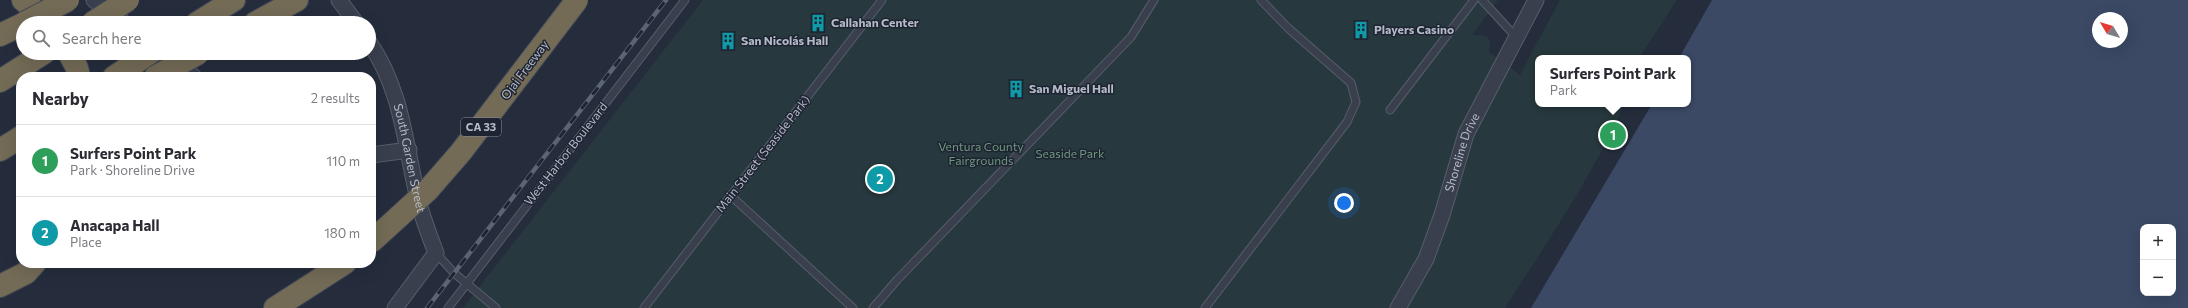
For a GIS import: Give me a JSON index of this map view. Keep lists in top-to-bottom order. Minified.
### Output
{"streets":{"highway":["Ojai Freeway","CA 33"],"street":["Shoreline Drive","South Garden Street"],"lane":["West Harbor Boulevard","Main Street (Seaside Park)"]},"crossings":[["West Harbor Boulevard","South Garden Street"]],"parks":["Ventura County Fairgrounds","Seaside Park"],"places":{"building":["Callahan Center","Players Casino","San Nicolás Hall","San Miguel Hall"]},"north":"top left","page":{"search":"Search here","popup":["Surfers Point Park","Park"],"heading":["Nearby","2 results"],"pins":["1","2"],"list":[{"mark":"1","name":"Surfers Point Park","note":"Park · Shoreline Drive","value":"110 m"},{"mark":"2","name":"Anacapa Hall","note":"Place","value":"180 m"}],"map_buttons":["+","−"]}}
